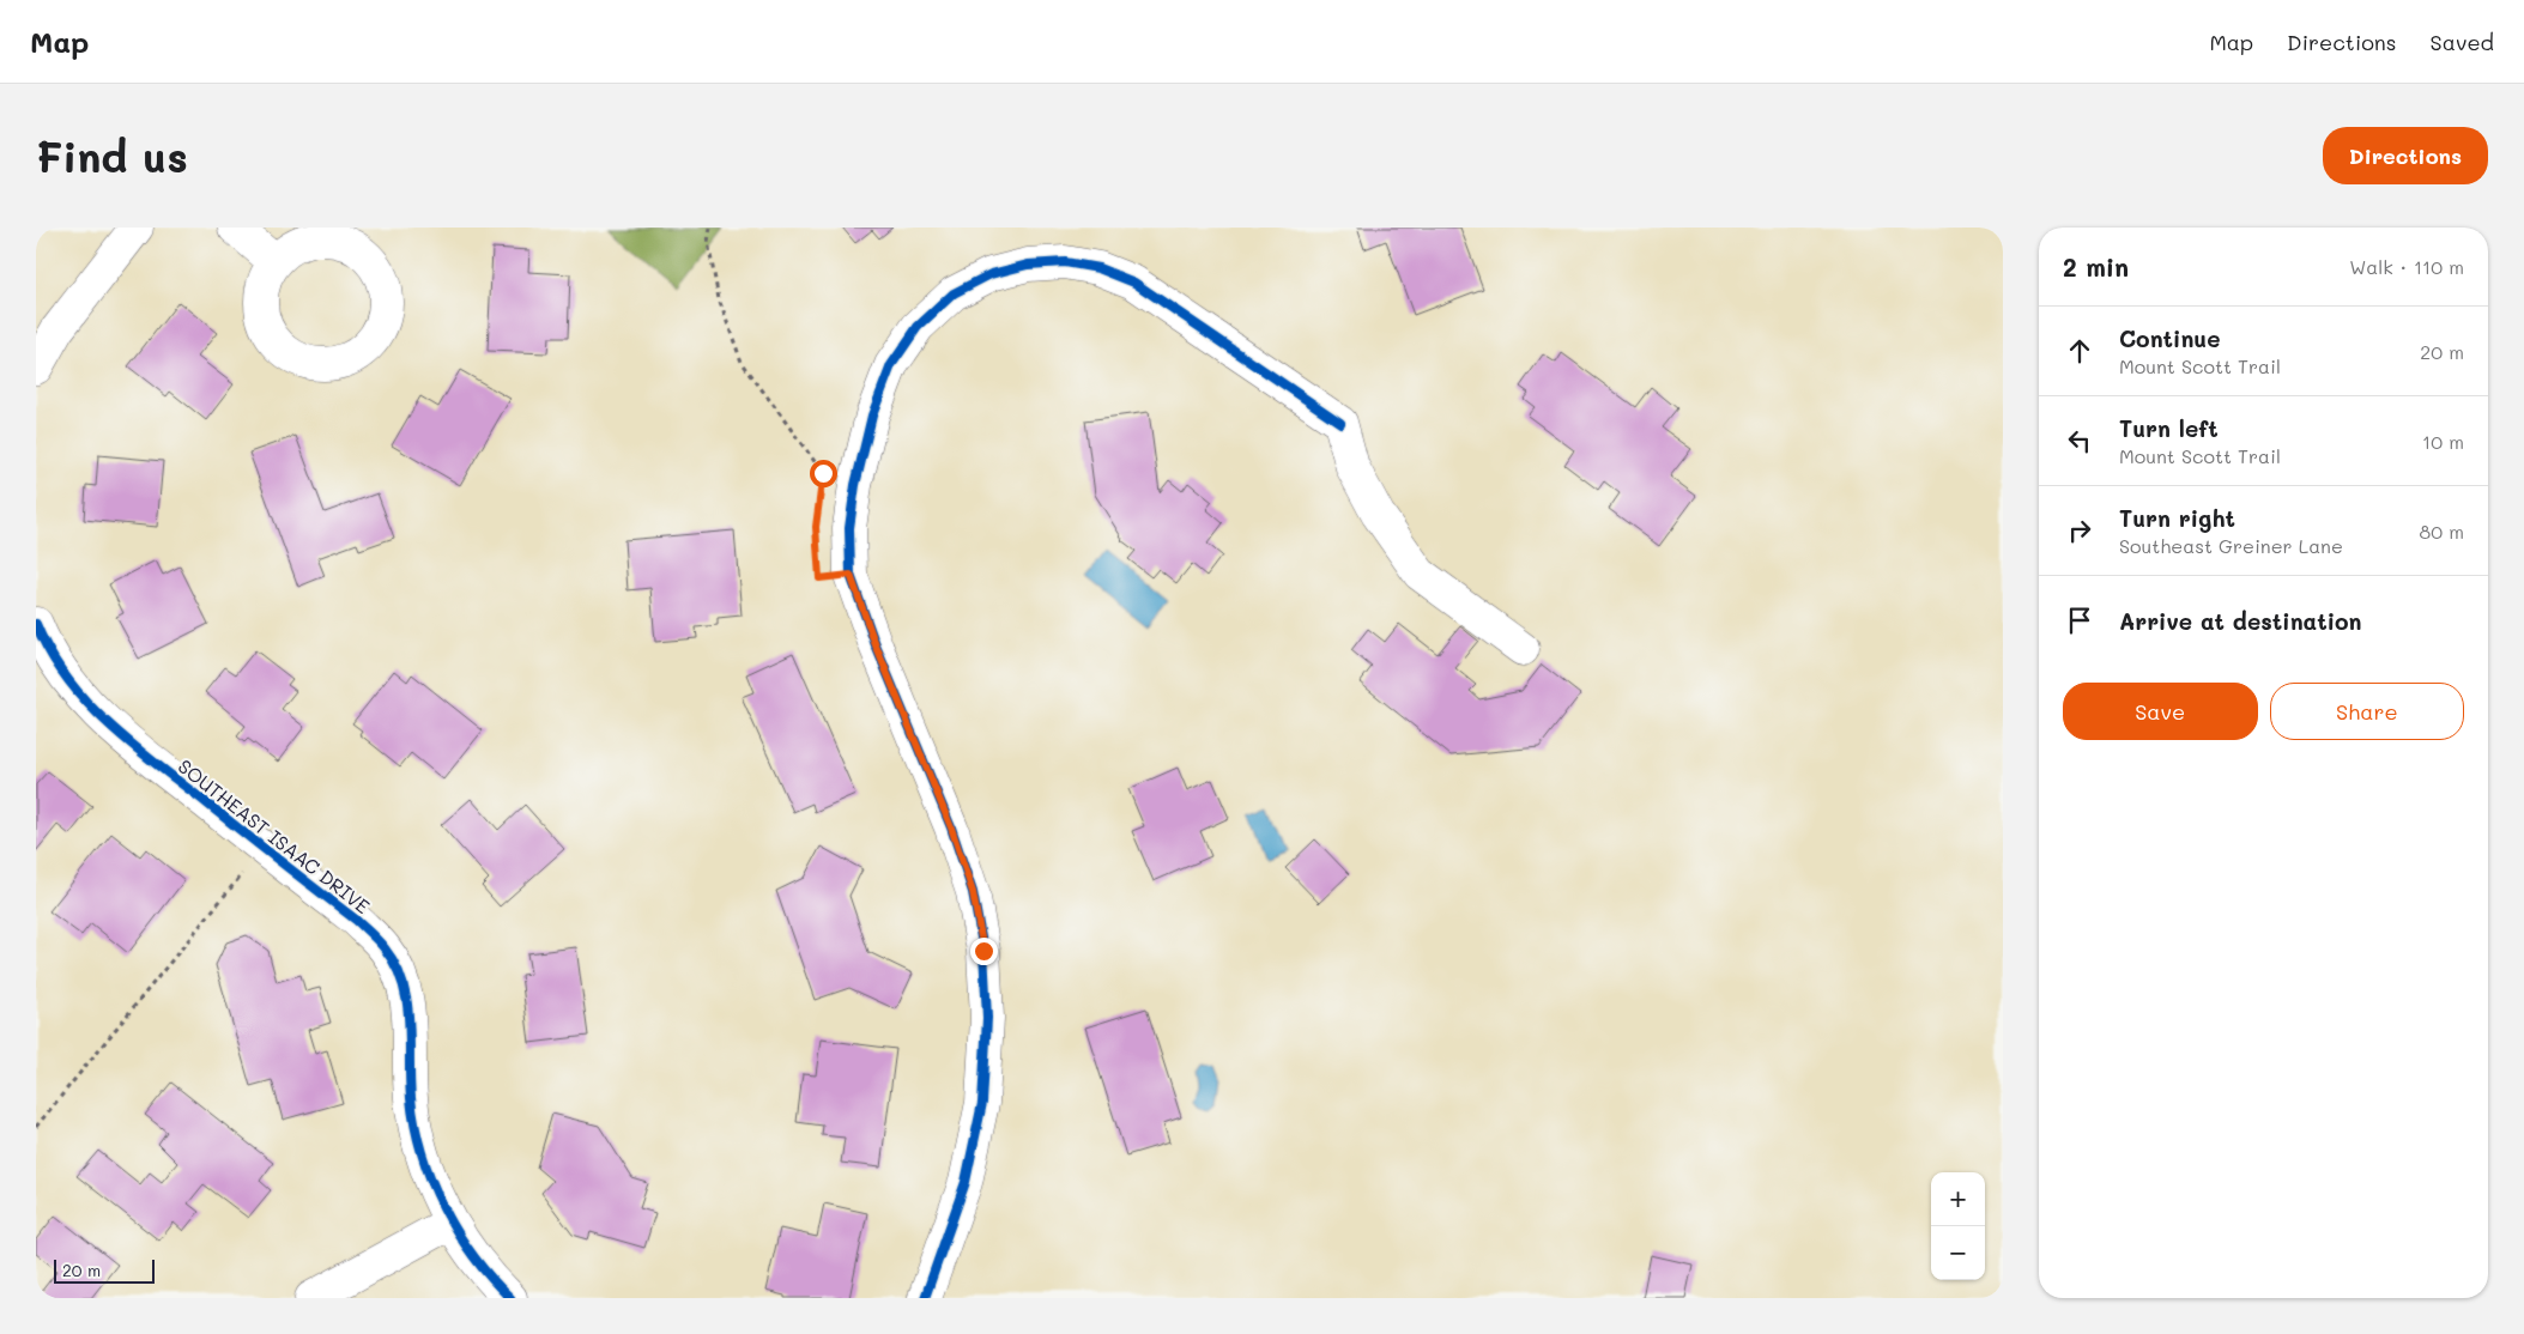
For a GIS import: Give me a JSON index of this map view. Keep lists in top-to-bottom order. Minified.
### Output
{"streets":{"street":["SOUTHEAST ISAAC DRIVE"]},"scale_bar":"20 m","page":{"header":"Map","nav":["Map","Directions","Saved"],"buttons":["Directions",["Save","Share"]],"title":"Find us","heading":["2 min","Walk · 110 m"],"list":[["Continue","Mount Scott Trail","20 m"],["Turn left","Mount Scott Trail","10 m"],["Turn right","Southeast Greiner Lane","80 m"],"Arrive at destination"],"map_buttons":["+","−"],"scale":"20 m"}}
